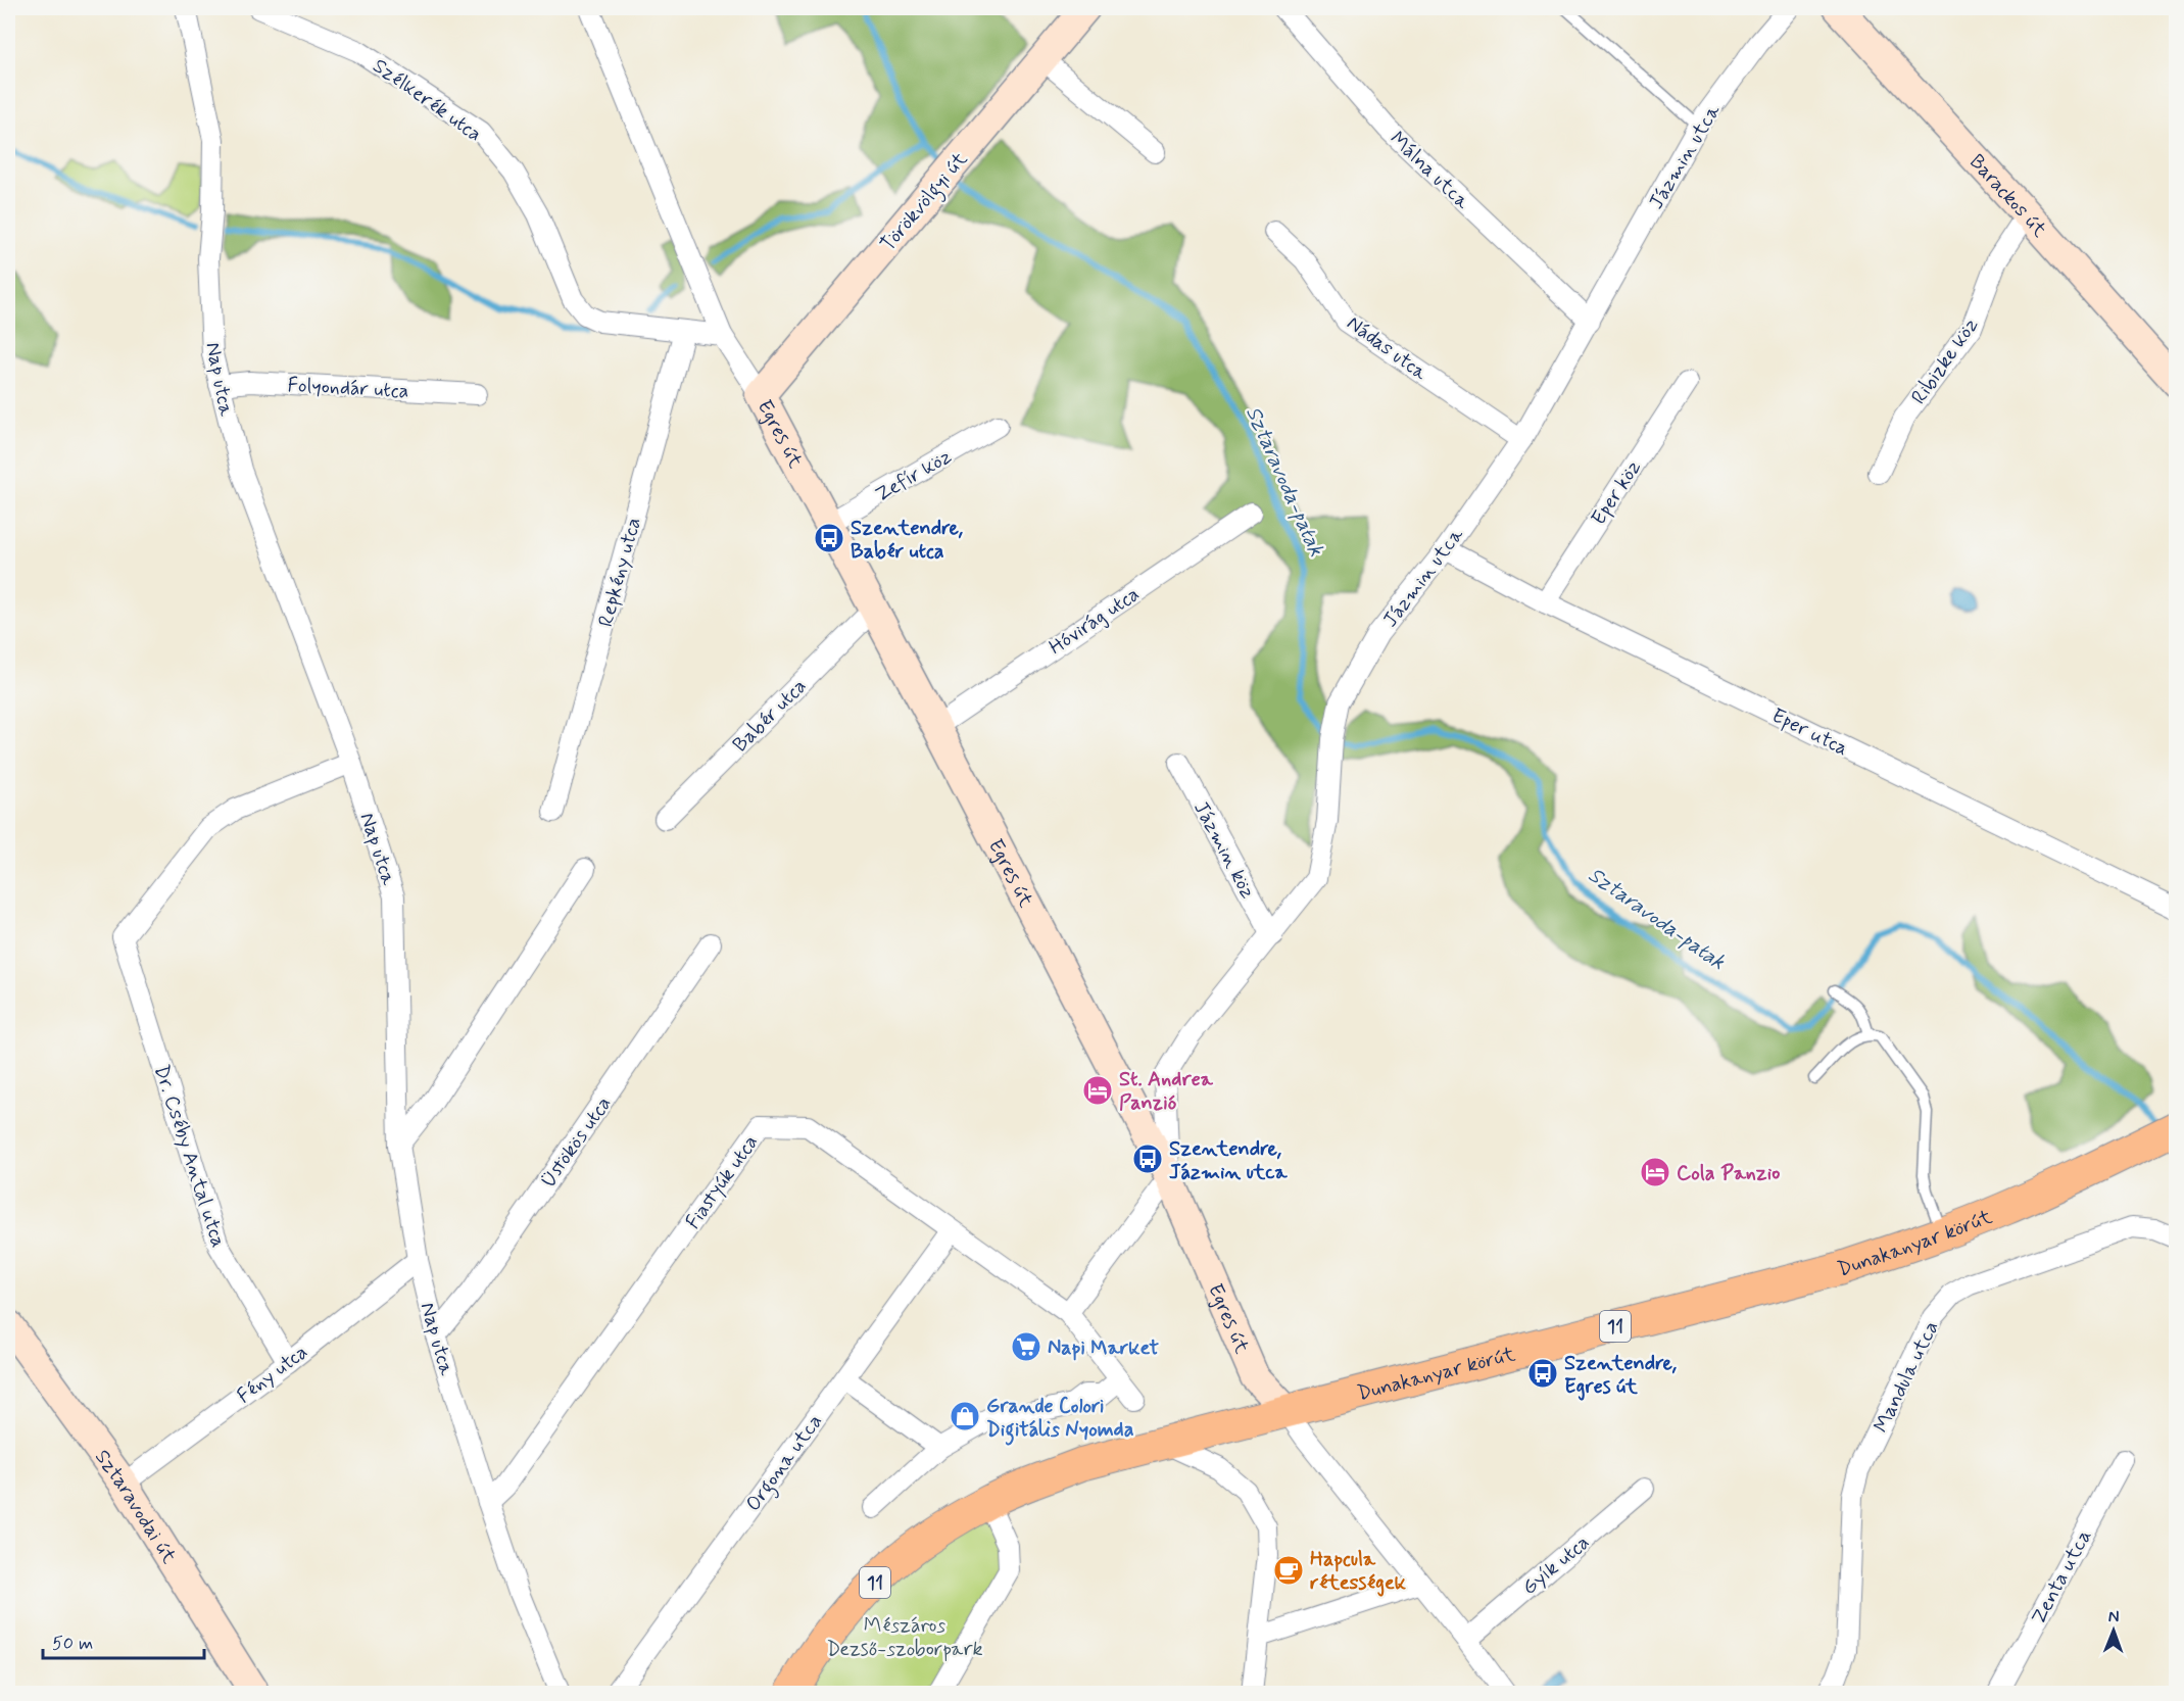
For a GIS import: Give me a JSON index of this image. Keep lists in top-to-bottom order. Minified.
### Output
{"streets":{"main road":["Dunakanyar körút","11"],"street":["Szélkerék utca","Jázmin utca","Málna utca","Barackos út","Törökvölgyi út","Nádas utca","Ribizke köz","Nap utca","Folyondár utca","Egres út","Zefír köz","Eper köz","Repkény utca","Hóvirág utca","Babér utca","Eper utca","Jázmin köz","Üstökös utca","Dr. Cséby Antal utca","Fiastyúk utca","Fény utca","Mandula utca","Orgona utca","Sztaravodai út","Gyík utca","Zenta utca"]},"crossings":[["Szélkerék utca","Egres út"],["Szélkerék utca","Repkény utca"],["Jázmin utca","Málna utca"],["Jázmin utca","Nádas utca"],["Jázmin utca","Egres út"],["Jázmin utca","Eper utca"],["Jázmin utca","Jázmin köz"],["Barackos út","Ribizke köz"],["Törökvölgyi út","Egres út"],["Nap utca","Folyondár utca"],["Nap utca","Üstökös utca"],["Nap utca","Dr. Cséby Antal utca"],["Nap utca","Fiastyúk utca"],["Nap utca","Fény utca"],["Egres út","Zefír köz"],["Egres út","Hóvirág utca"],["Egres út","Babér utca"],["Egres út","Dunakanyar körút"],["Egres út","Gyík utca"],["Eper köz","Eper utca"],["Dr. Cséby Antal utca","Fény utca"],["Fiastyúk utca","Orgona utca"],["Fény utca","Sztaravodai út"]],"water":["Sztaravoda-patak"],"parks":["Mészáros Dezső-szoborpark"],"places":{"bus stop":["Szentendre, Babér utca","Szentendre, Jázmin utca","Szentendre, Egres út"],"hotel":["St. Andrea Panzió","Cola Panzio"],"supermarket":["Napi Market"],"shop":["Grande Colori Digitális Nyomda"],"cafe":["Hapcula rétességek"]},"scale_bar":"50 m","north":"top"}
